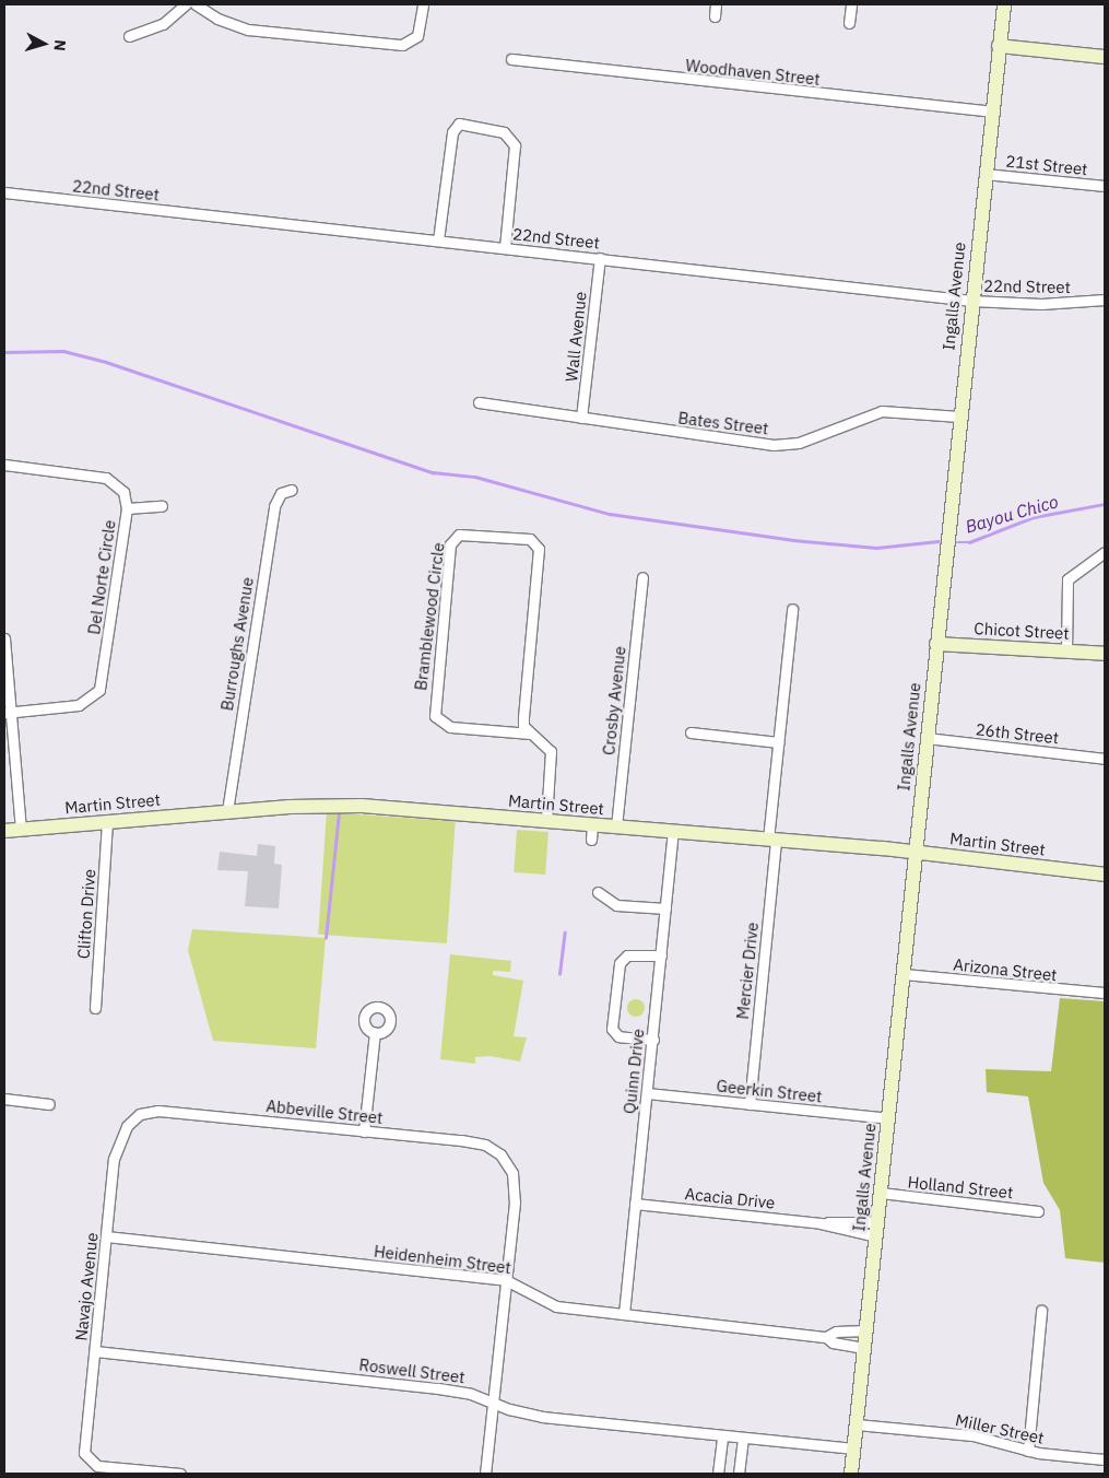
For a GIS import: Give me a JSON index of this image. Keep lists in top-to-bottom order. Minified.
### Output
{"streets":{"main road":["Ingalls Avenue","Chicot Street","Martin Street"],"street":["Woodhaven Street","21st Street","22nd Street","Wall Avenue","Bates Street","Del Norte Circle","Bramblewood Circle","Burroughs Avenue","Crosby Avenue","26th Street","Clifton Drive","Arizona Street","Mercier Drive","Quinn Drive","Geerkin Street","Abbeville Street","Holland Street","Acacia Drive","Heidenheim Street","Navajo Avenue","Roswell Street","Miller Street"]},"crossings":[["Woodhaven Street","Ingalls Avenue"],["21st Street","Ingalls Avenue"],["22nd Street","Ingalls Avenue"],["22nd Street","Wall Avenue"],["Ingalls Avenue","Bates Street"],["Ingalls Avenue","Chicot Street"],["Ingalls Avenue","26th Street"],["Ingalls Avenue","Martin Street"],["Ingalls Avenue","Arizona Street"],["Ingalls Avenue","Geerkin Street"],["Ingalls Avenue","Holland Street"],["Ingalls Avenue","Acacia Drive"],["Ingalls Avenue","Heidenheim Street"],["Ingalls Avenue","Roswell Street"],["Ingalls Avenue","Miller Street"],["Wall Avenue","Bates Street"],["Burroughs Avenue","Martin Street"],["Crosby Avenue","Martin Street"],["Martin Street","Clifton Drive"],["Martin Street","Mercier Drive"],["Martin Street","Quinn Drive"],["Mercier Drive","Geerkin Street"],["Quinn Drive","Geerkin Street"],["Quinn Drive","Acacia Drive"],["Quinn Drive","Heidenheim Street"],["Abbeville Street","Heidenheim Street"],["Abbeville Street","Navajo Avenue"],["Heidenheim Street","Navajo Avenue"],["Navajo Avenue","Roswell Street"]],"water":["Bayou Chico"],"north":"right"}
